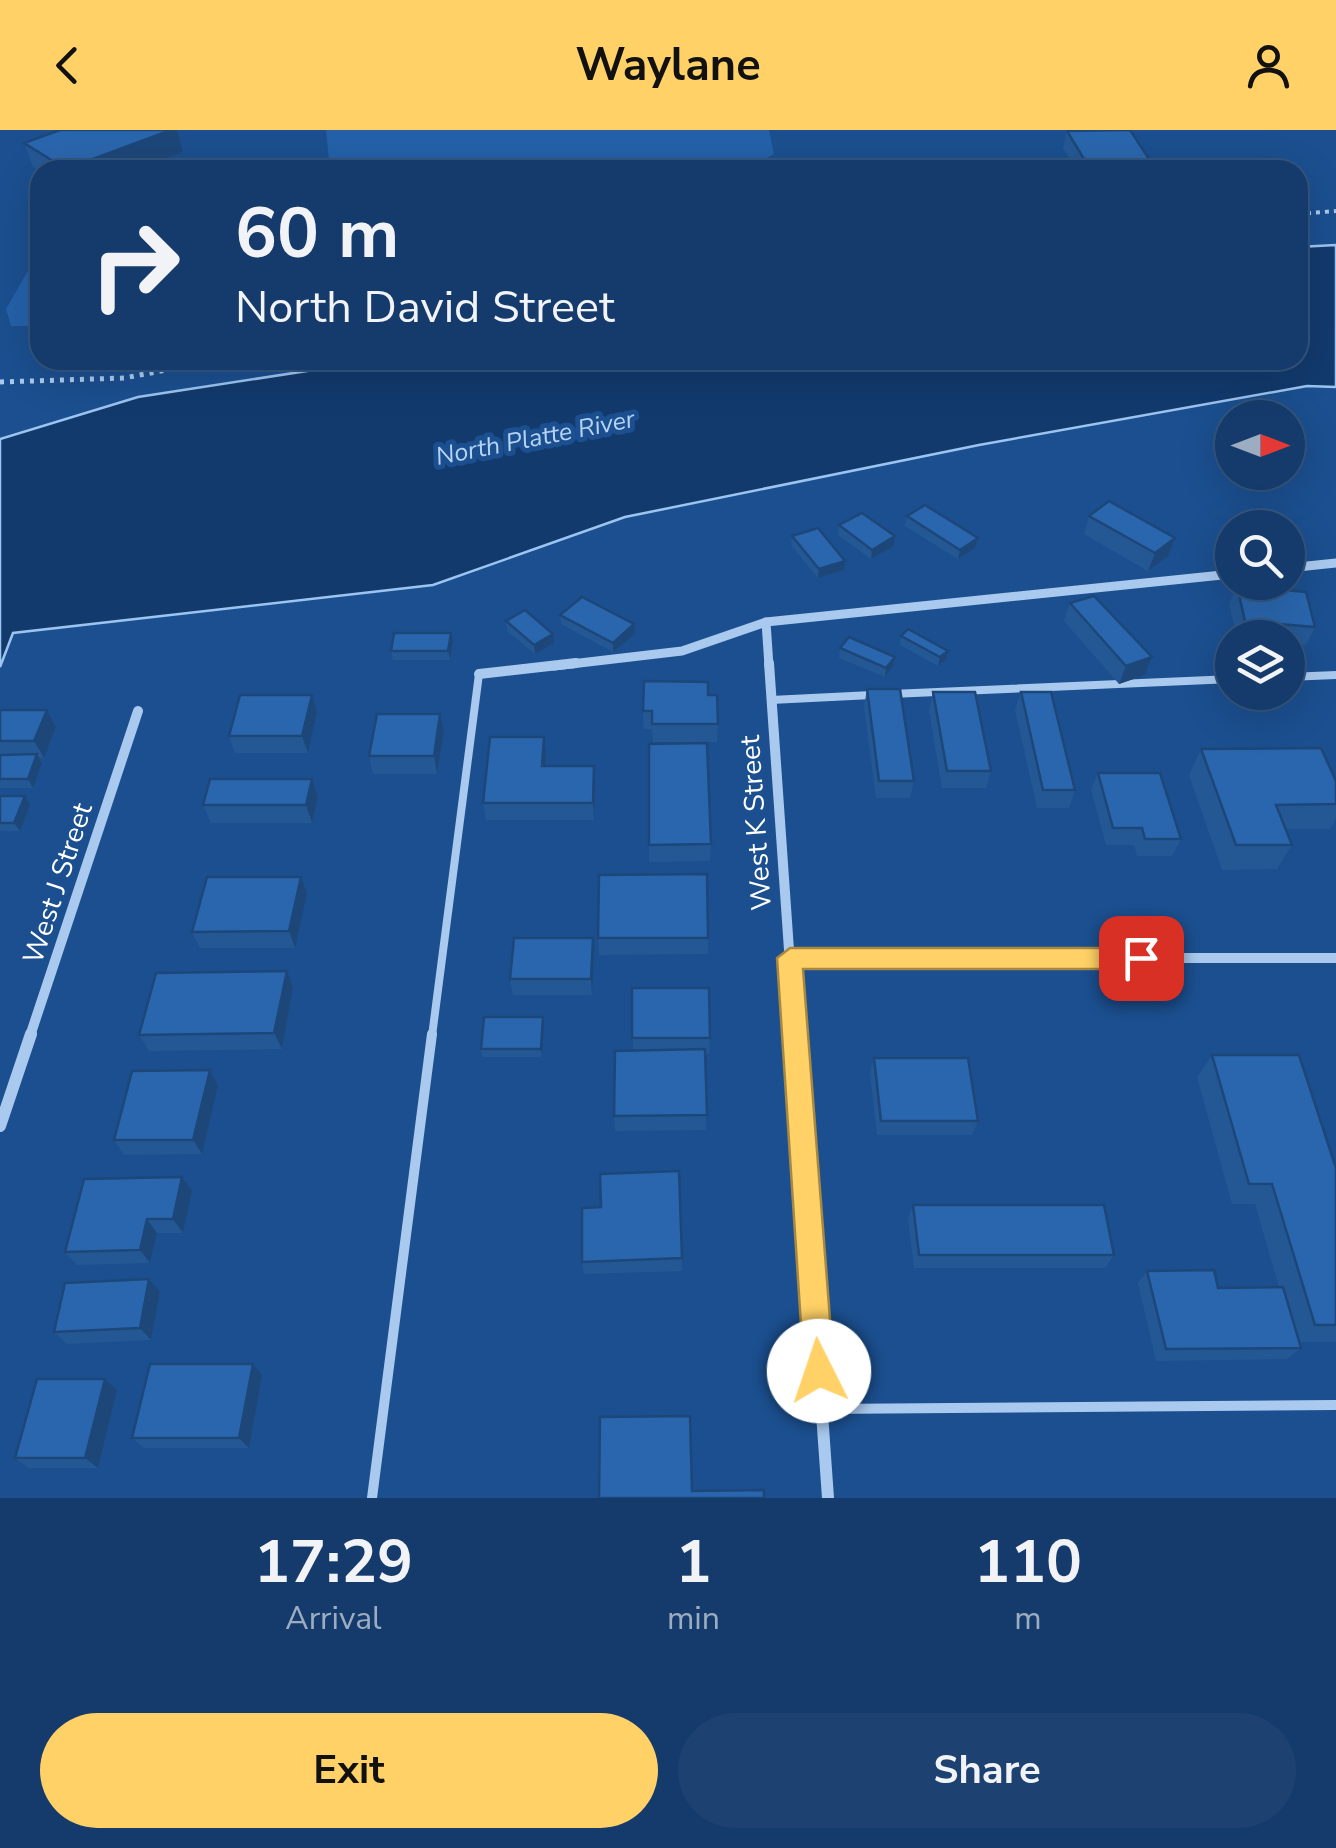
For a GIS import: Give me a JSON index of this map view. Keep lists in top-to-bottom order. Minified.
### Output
{"streets":{"street":["West K Street","West J Street"]},"water":["North Platte River"],"north":"right","page":{"header":"Waylane","turn":["60 m","North David Street"],"eta":["17:29","Arrival","1","min","110","m"],"buttons":["Exit","Share"]}}
